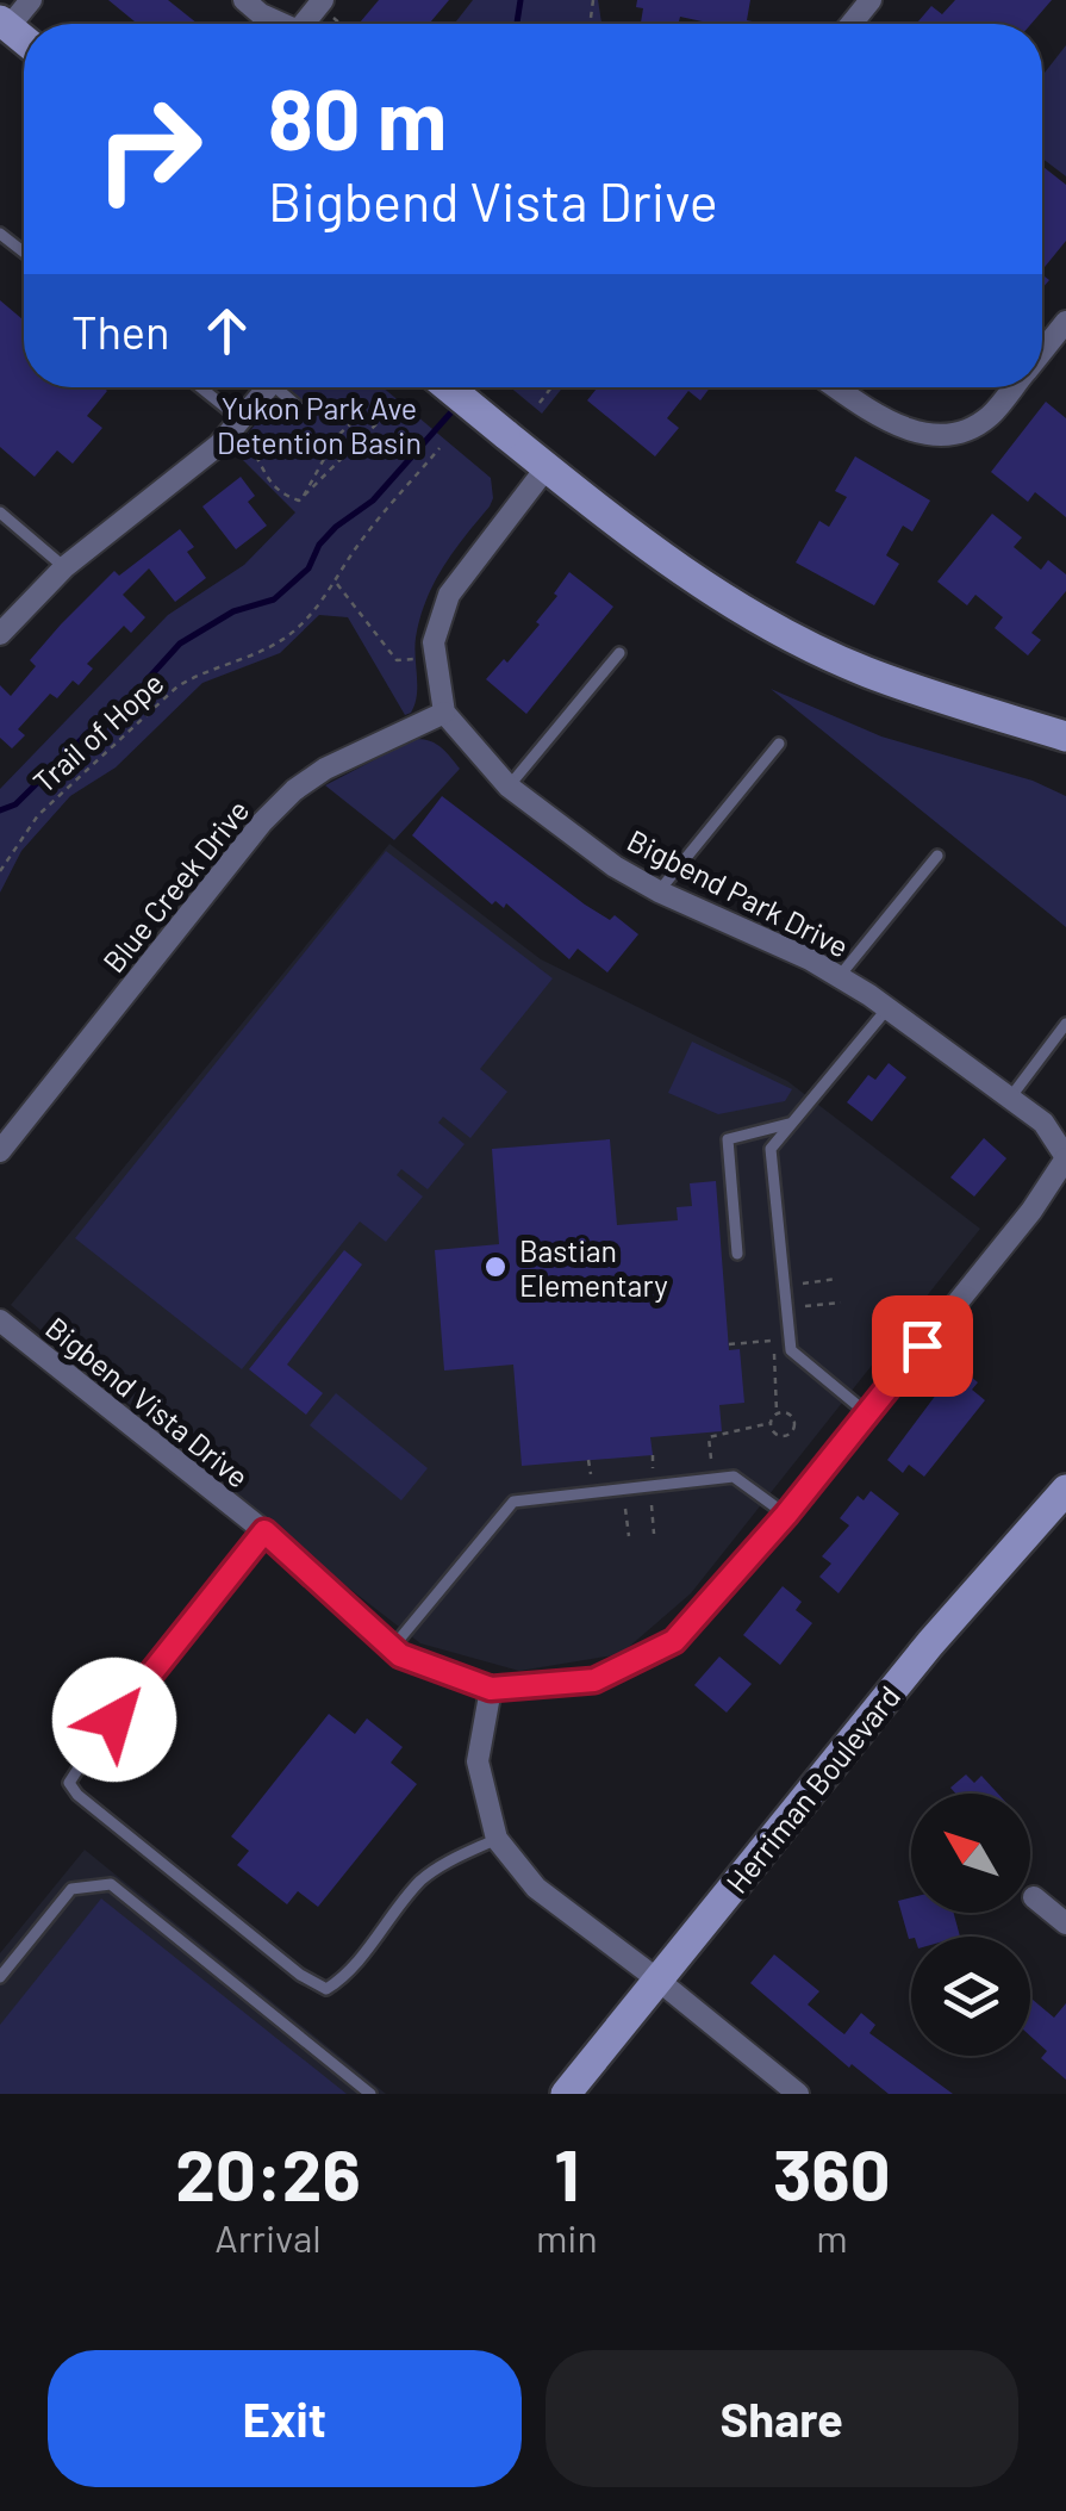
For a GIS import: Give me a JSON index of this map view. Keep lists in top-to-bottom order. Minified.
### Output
{"streets":{"main road":["Herriman Boulevard"],"street":["Blue Creek Drive","Bigbend Park Drive","Bigbend Vista Drive"],"path":["Trail of Hope"]},"crossings":[["Blue Creek Drive","Bigbend Park Drive"],["Bigbend Park Drive","Bigbend Vista Drive"]],"parks":["Yukon Park Ave Detention Basin"],"places":["Bastian Elementary"],"north":"top left","page":{"turn":["80 m","Bigbend Vista Drive"],"then":"Then","eta":["20:26","Arrival","1","min","360","m"],"buttons":["Exit","Share"]}}
